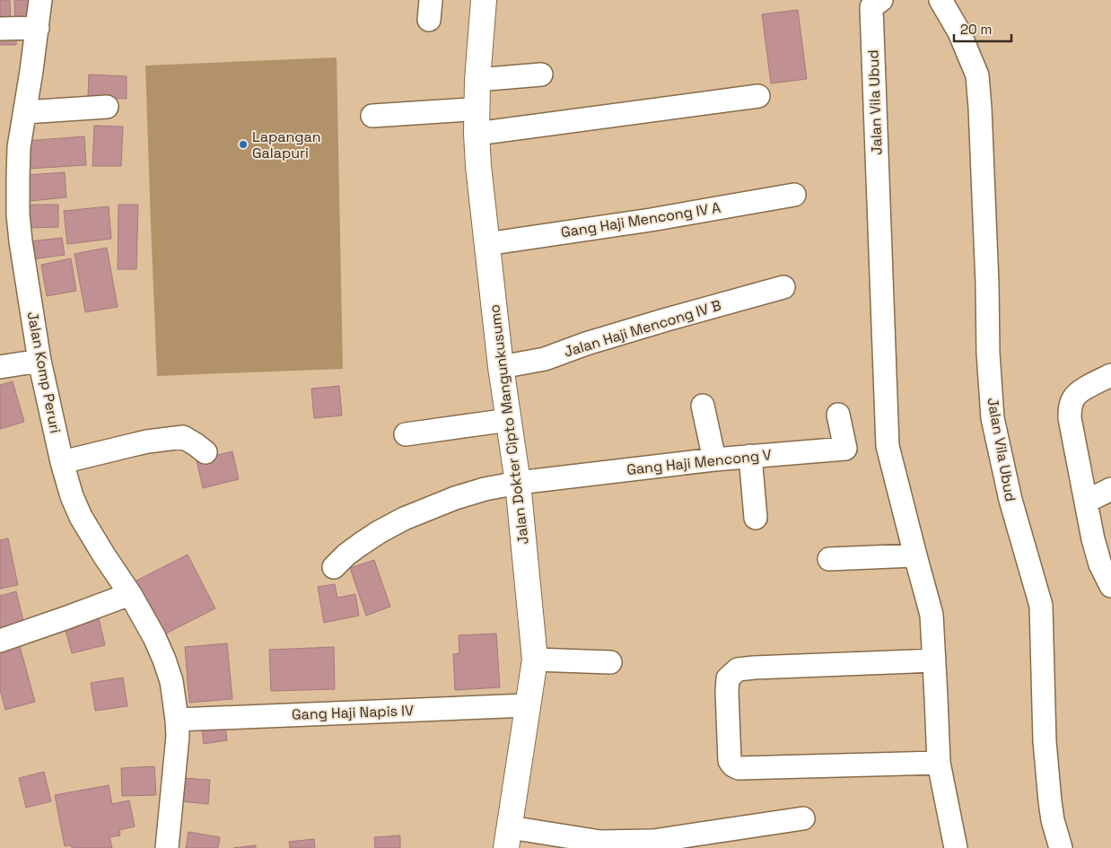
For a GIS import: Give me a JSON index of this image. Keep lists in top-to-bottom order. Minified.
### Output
{"streets":{"main road":["Jalan Dokter Cipto Mangunkusumo"],"street":["Jalan Vila Ubud","Gang Haji Mencong IV A","Jalan Haji Mencong IV B","Jalan Komp Peruri","Gang Haji Mencong V","Gang Haji Napis IV"]},"crossings":[["Gang Haji Mencong IV A","Jalan Dokter Cipto Mangunkusumo"],["Jalan Haji Mencong IV B","Jalan Dokter Cipto Mangunkusumo"],["Jalan Komp Peruri","Gang Haji Napis IV"],["Jalan Dokter Cipto Mangunkusumo","Gang Haji Mencong V"],["Jalan Dokter Cipto Mangunkusumo","Gang Haji Napis IV"]],"places":["Lapangan Galapuri"],"scale_bar":"20 m"}
